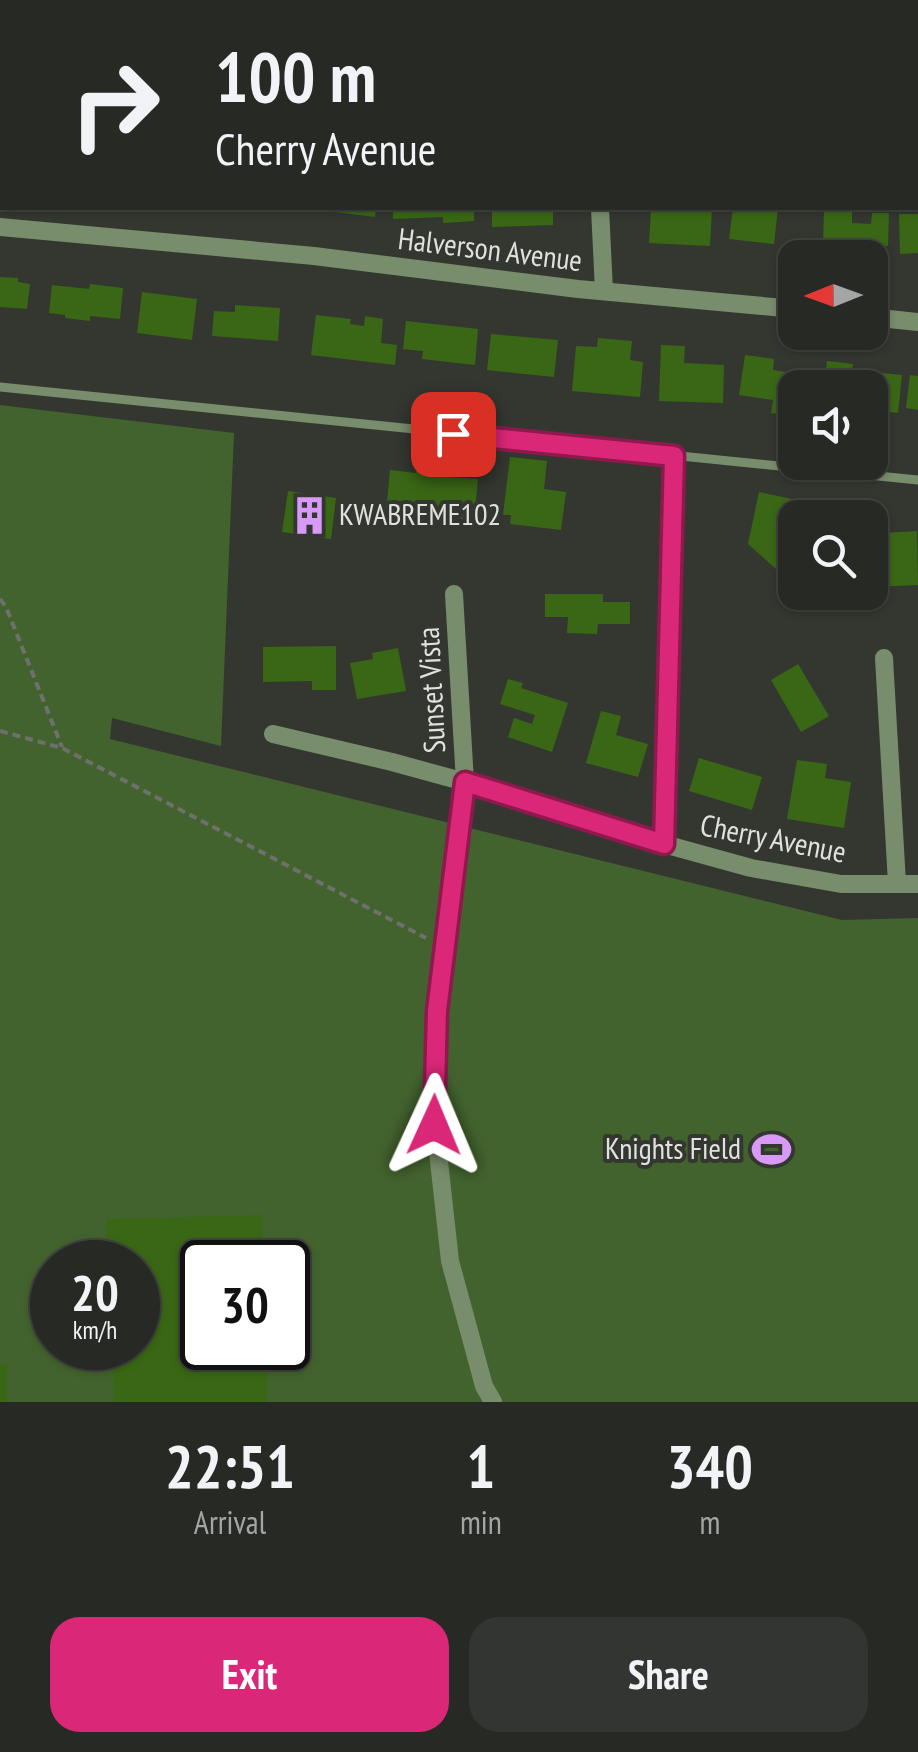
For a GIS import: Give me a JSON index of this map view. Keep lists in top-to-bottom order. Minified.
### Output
{"streets":{"street":["Halverson Avenue","Sunset Vista","Cherry Avenue"]},"crossings":[["Sunset Vista","Cherry Avenue"]],"places":{"building":["KWABREME102"],"sports":["Knights Field"]},"north":"left","page":{"turn":["100 m","Cherry Avenue"],"speed":"20 km/h","limit":"30","eta":["22:51","Arrival","1","min","340","m"],"buttons":["Exit","Share"]}}
